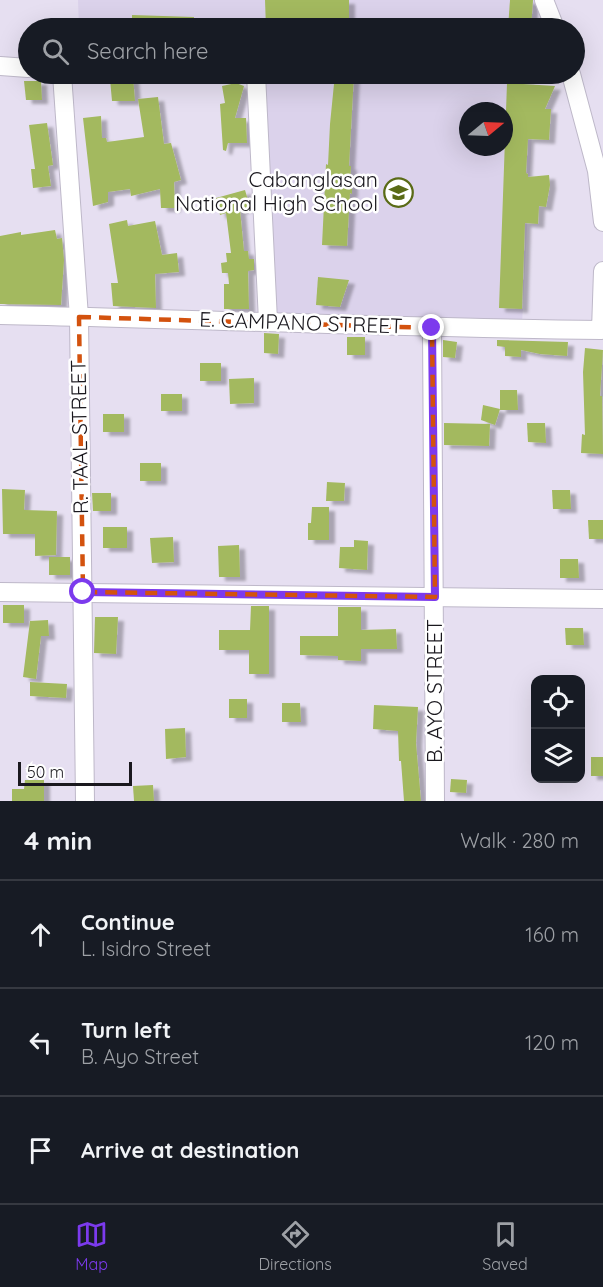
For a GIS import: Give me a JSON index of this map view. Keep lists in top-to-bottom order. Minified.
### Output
{"streets":{"street":["E. CAMPANO STREET","R. TAAL STREET","B. AYO STREET"]},"crossings":[["E. CAMPANO STREET","R. TAAL STREET"],["E. CAMPANO STREET","B. AYO STREET"]],"places":{"school or university":["Cabanglasan National High School"]},"scale_bar":"50 m","north":"right","page":{"search":"Search here","scale":"50 m","heading":["4 min","Walk · 280 m"],"list":[["Continue","L. Isidro Street","160 m"],["Turn left","B. Ayo Street","120 m"],"Arrive at destination"],"nav":["Map","Directions","Saved"]}}
